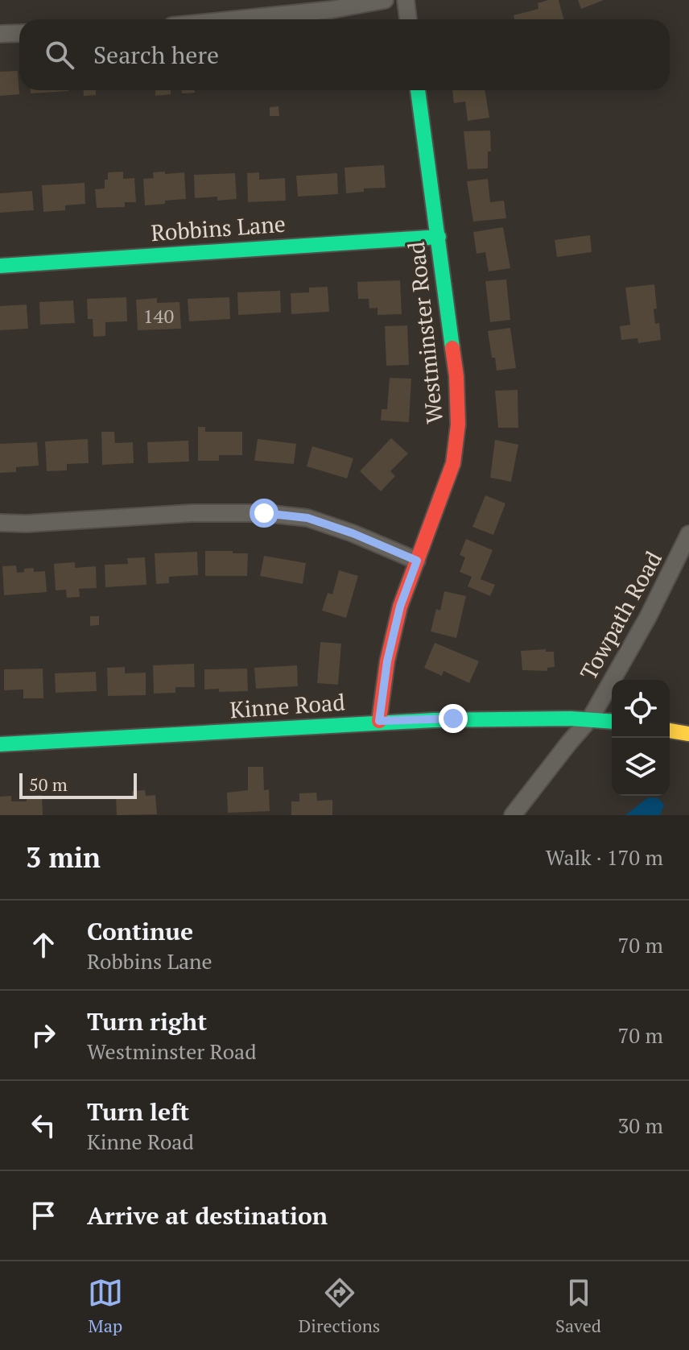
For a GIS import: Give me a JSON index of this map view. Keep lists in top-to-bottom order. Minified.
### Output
{"streets":{"street":["Robbins Lane","Westminster Road","Towpath Road","Kinne Road"]},"crossings":[["Robbins Lane","Westminster Road"],["Westminster Road","Kinne Road"],["Towpath Road","Kinne Road"]],"house_numbers":["140"],"scale_bar":"50 m","page":{"search":"Search here","scale":"50 m","heading":["3 min","Walk · 170 m"],"list":[["Continue","Robbins Lane","70 m"],["Turn right","Westminster Road","70 m"],["Turn left","Kinne Road","30 m"],"Arrive at destination"],"nav":["Map","Directions","Saved"]}}
